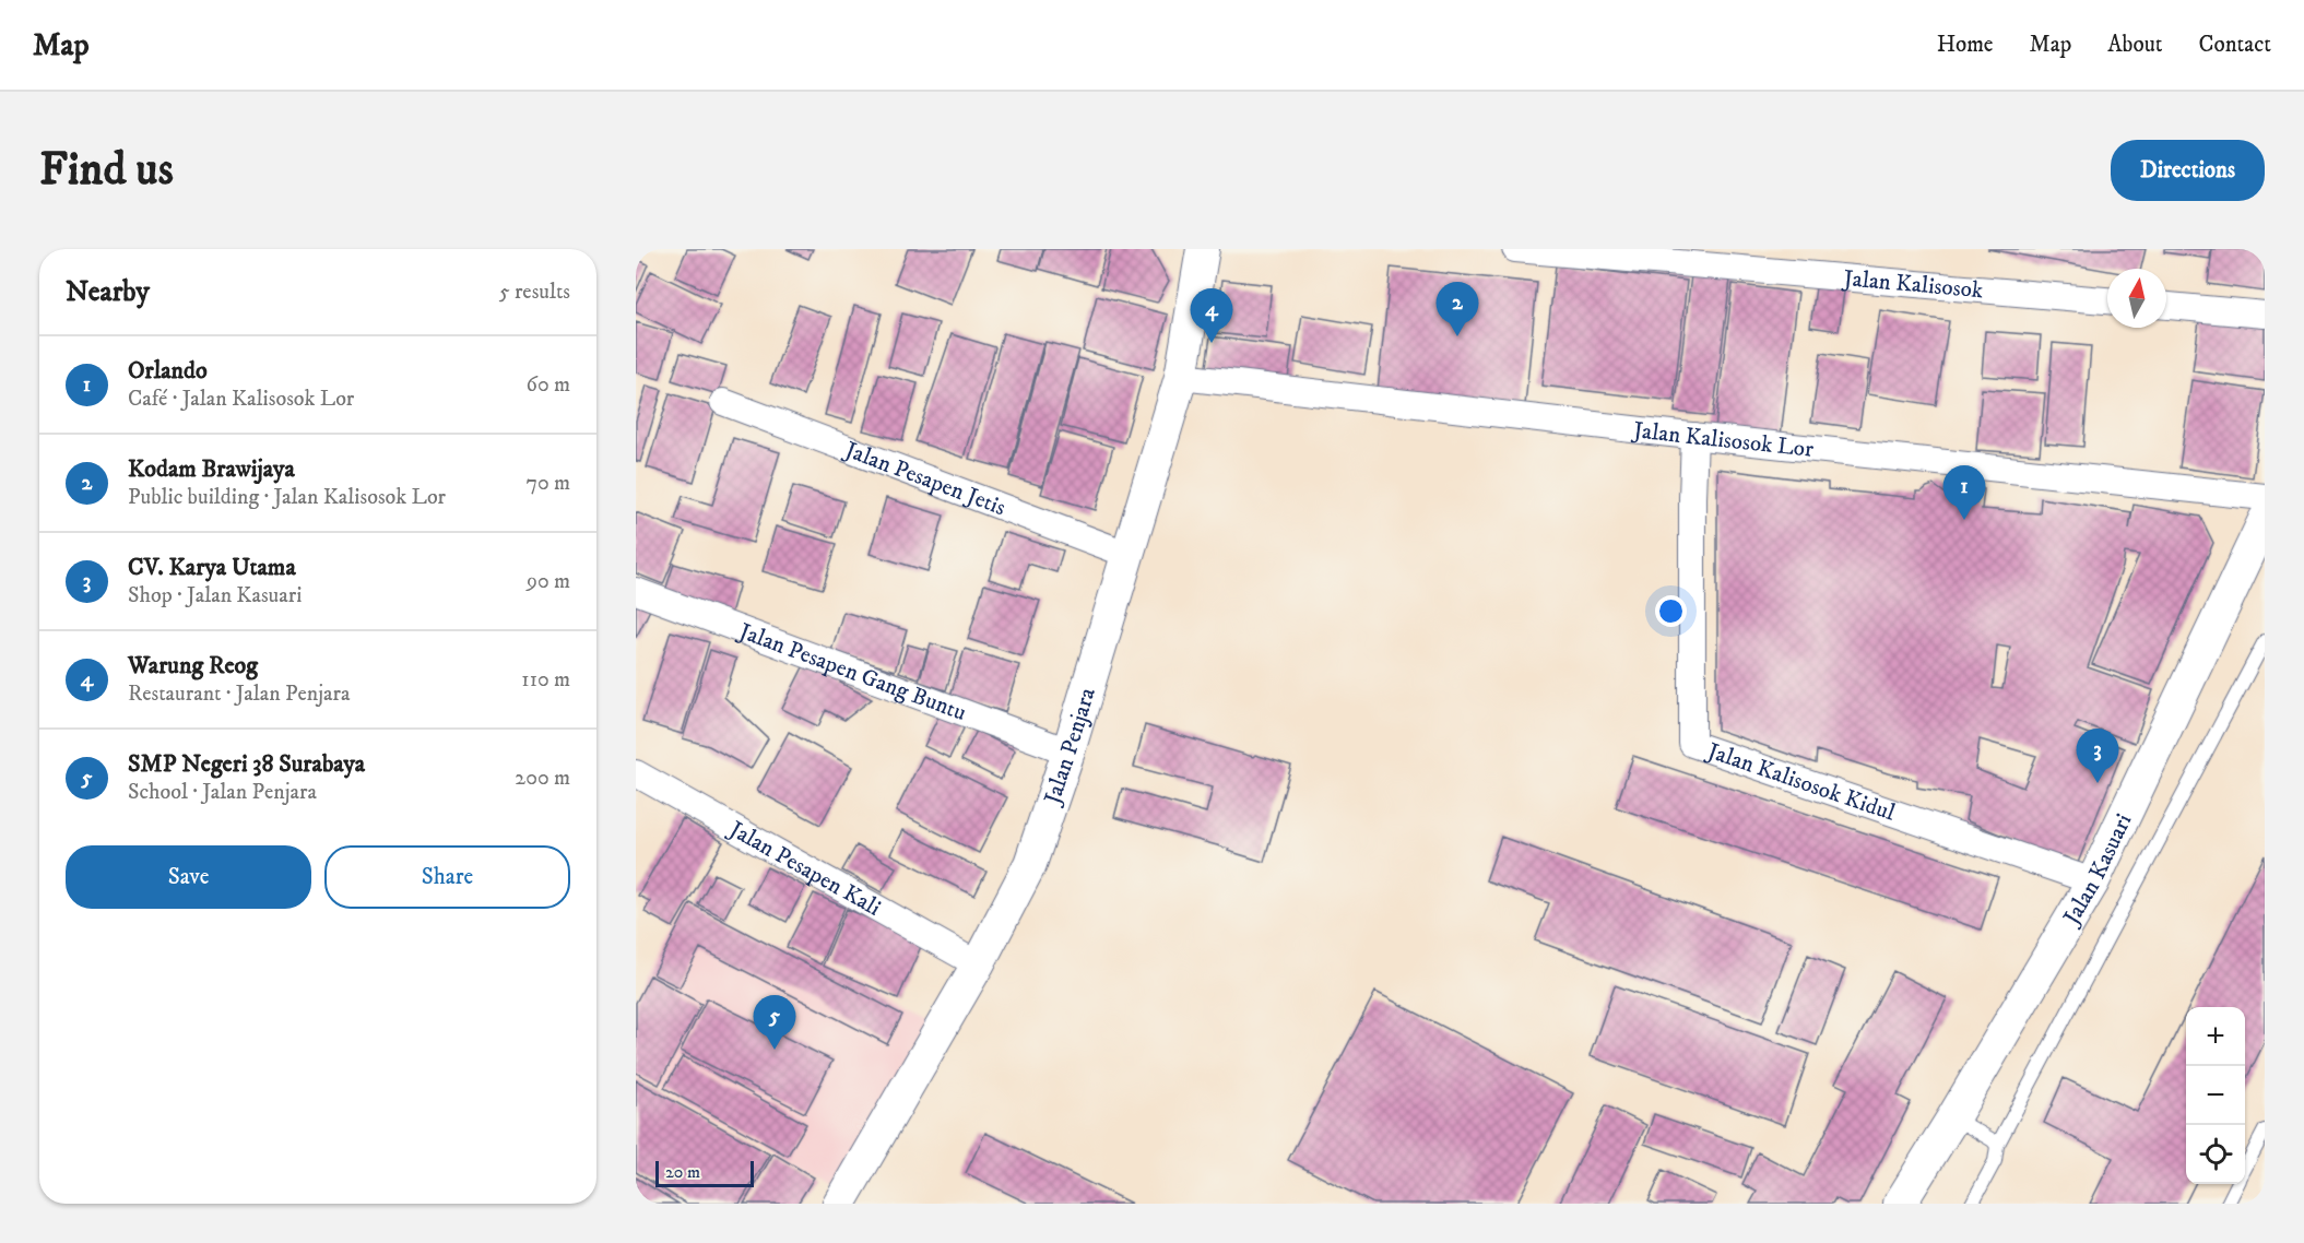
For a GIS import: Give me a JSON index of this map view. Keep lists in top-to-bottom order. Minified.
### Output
{"streets":{"street":["Jalan Kalisosok","Jalan Kalisosok Lor","Jalan Pesapen Jetis","Jalan Pesapen Gang Buntu","Jalan Penjara","Jalan Kalisosok Kidul","Jalan Pesapen Kali","Jalan Kasuari"]},"crossings":[["Jalan Kalisosok Lor","Jalan Penjara"],["Jalan Kalisosok Lor","Jalan Kalisosok Kidul"],["Jalan Pesapen Jetis","Jalan Penjara"],["Jalan Pesapen Gang Buntu","Jalan Penjara"],["Jalan Penjara","Jalan Pesapen Kali"],["Jalan Kalisosok Kidul","Jalan Kasuari"]],"scale_bar":"20 m","north":"top","page":{"header":"Map","nav":["Home","Map","About","Contact"],"buttons":["Directions",["Save","Share"]],"title":"Find us","heading":["Nearby","5 results"],"pins":["2","4","1","3","5"],"list":[{"mark":"1","name":"Orlando","note":"Café · Jalan Kalisosok Lor","value":"60 m"},{"mark":"2","name":"Kodam Brawijaya","note":"Public building · Jalan Kalisosok Lor","value":"70 m"},{"mark":"3","name":"CV. Karya Utama","note":"Shop · Jalan Kasuari","value":"90 m"},{"mark":"4","name":"Warung Reog","note":"Restaurant · Jalan Penjara","value":"110 m"},{"mark":"5","name":"SMP Negeri 38 Surabaya","note":"School · Jalan Penjara","value":"200 m"}],"map_buttons":["+","−"],"scale":"20 m"}}
